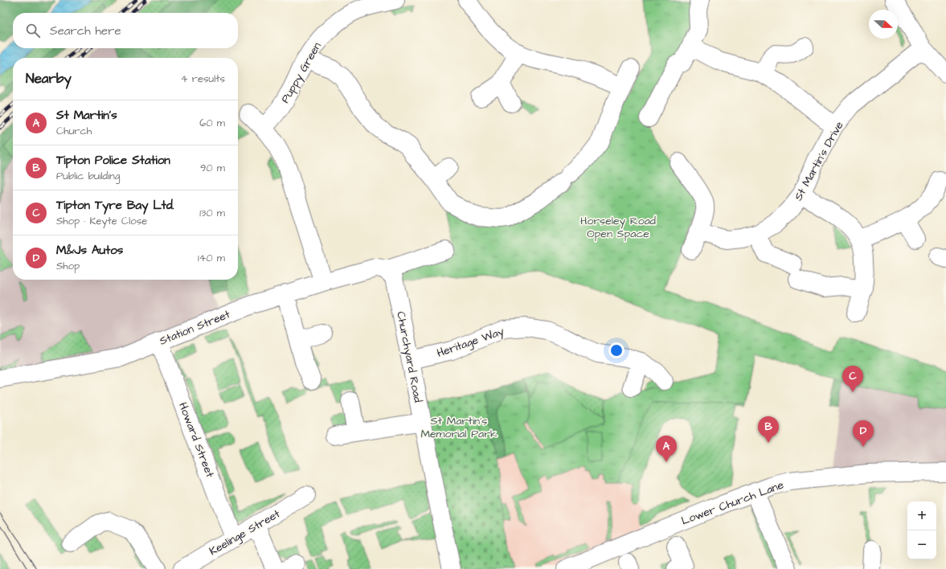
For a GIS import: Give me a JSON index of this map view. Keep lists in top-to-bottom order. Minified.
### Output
{"streets":{"street":["Puppy Green","St Martin's Drive","Station Street","Heritage Way","Churchyard Road","Howard Street","Lower Church Lane","Keelinge Street"]},"crossings":[["Station Street","Churchyard Road"],["Station Street","Howard Street"],["Heritage Way","Churchyard Road"],["Howard Street","Keelinge Street"]],"parks":["Horseley Road Open Space","St Martin's Memorial Park"],"north":"right","page":{"search":"Search here","heading":["Nearby","4 results"],"list":[{"mark":"A","name":"St Martin's","note":"Church","value":"60 m"},{"mark":"B","name":"Tipton Police Station","note":"Public building","value":"90 m"},{"mark":"C","name":"Tipton Tyre Bay Ltd.","note":"Shop · Keyte Close","value":"130 m"},{"mark":"D","name":"M&Js Autos","note":"Shop","value":"140 m"}],"pins":["C","B","D","A"],"map_buttons":["+","−"]}}
